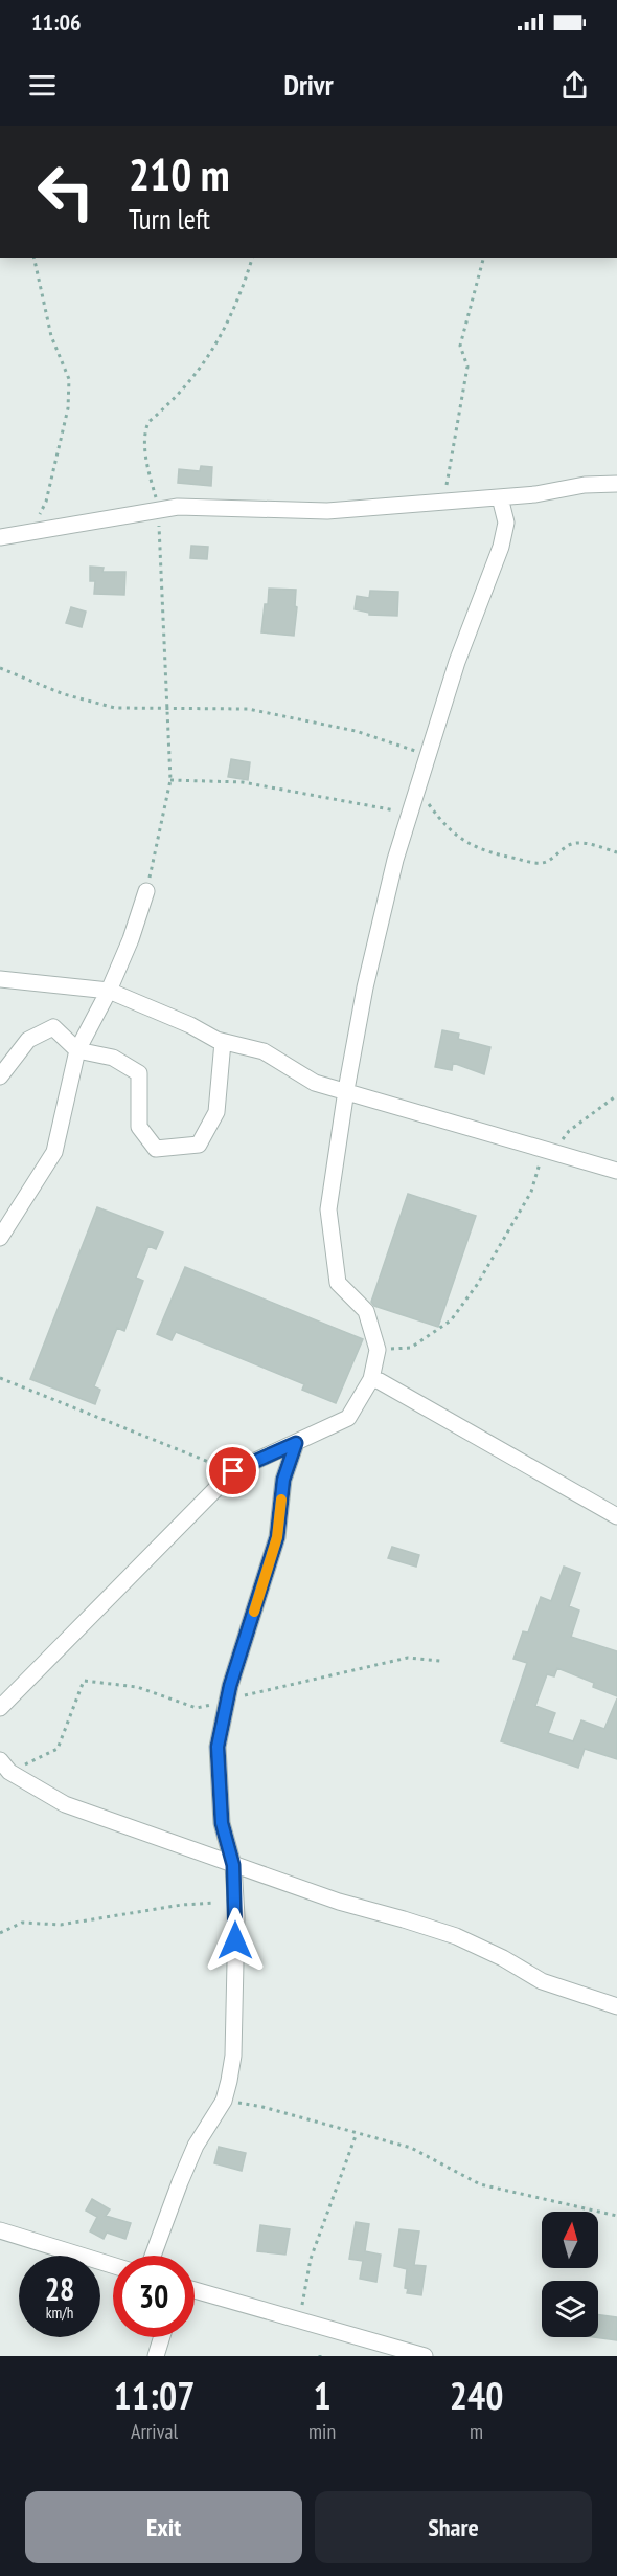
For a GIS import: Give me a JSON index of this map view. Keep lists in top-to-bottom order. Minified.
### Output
{"north":"top","page":{"status":"11:06","header":"Drivr","turn":["210 m","Turn left"],"speed":"28 km/h","limit":"30","eta":["11:07","Arrival","1","min","240","m"],"buttons":["Exit","Share"]}}
